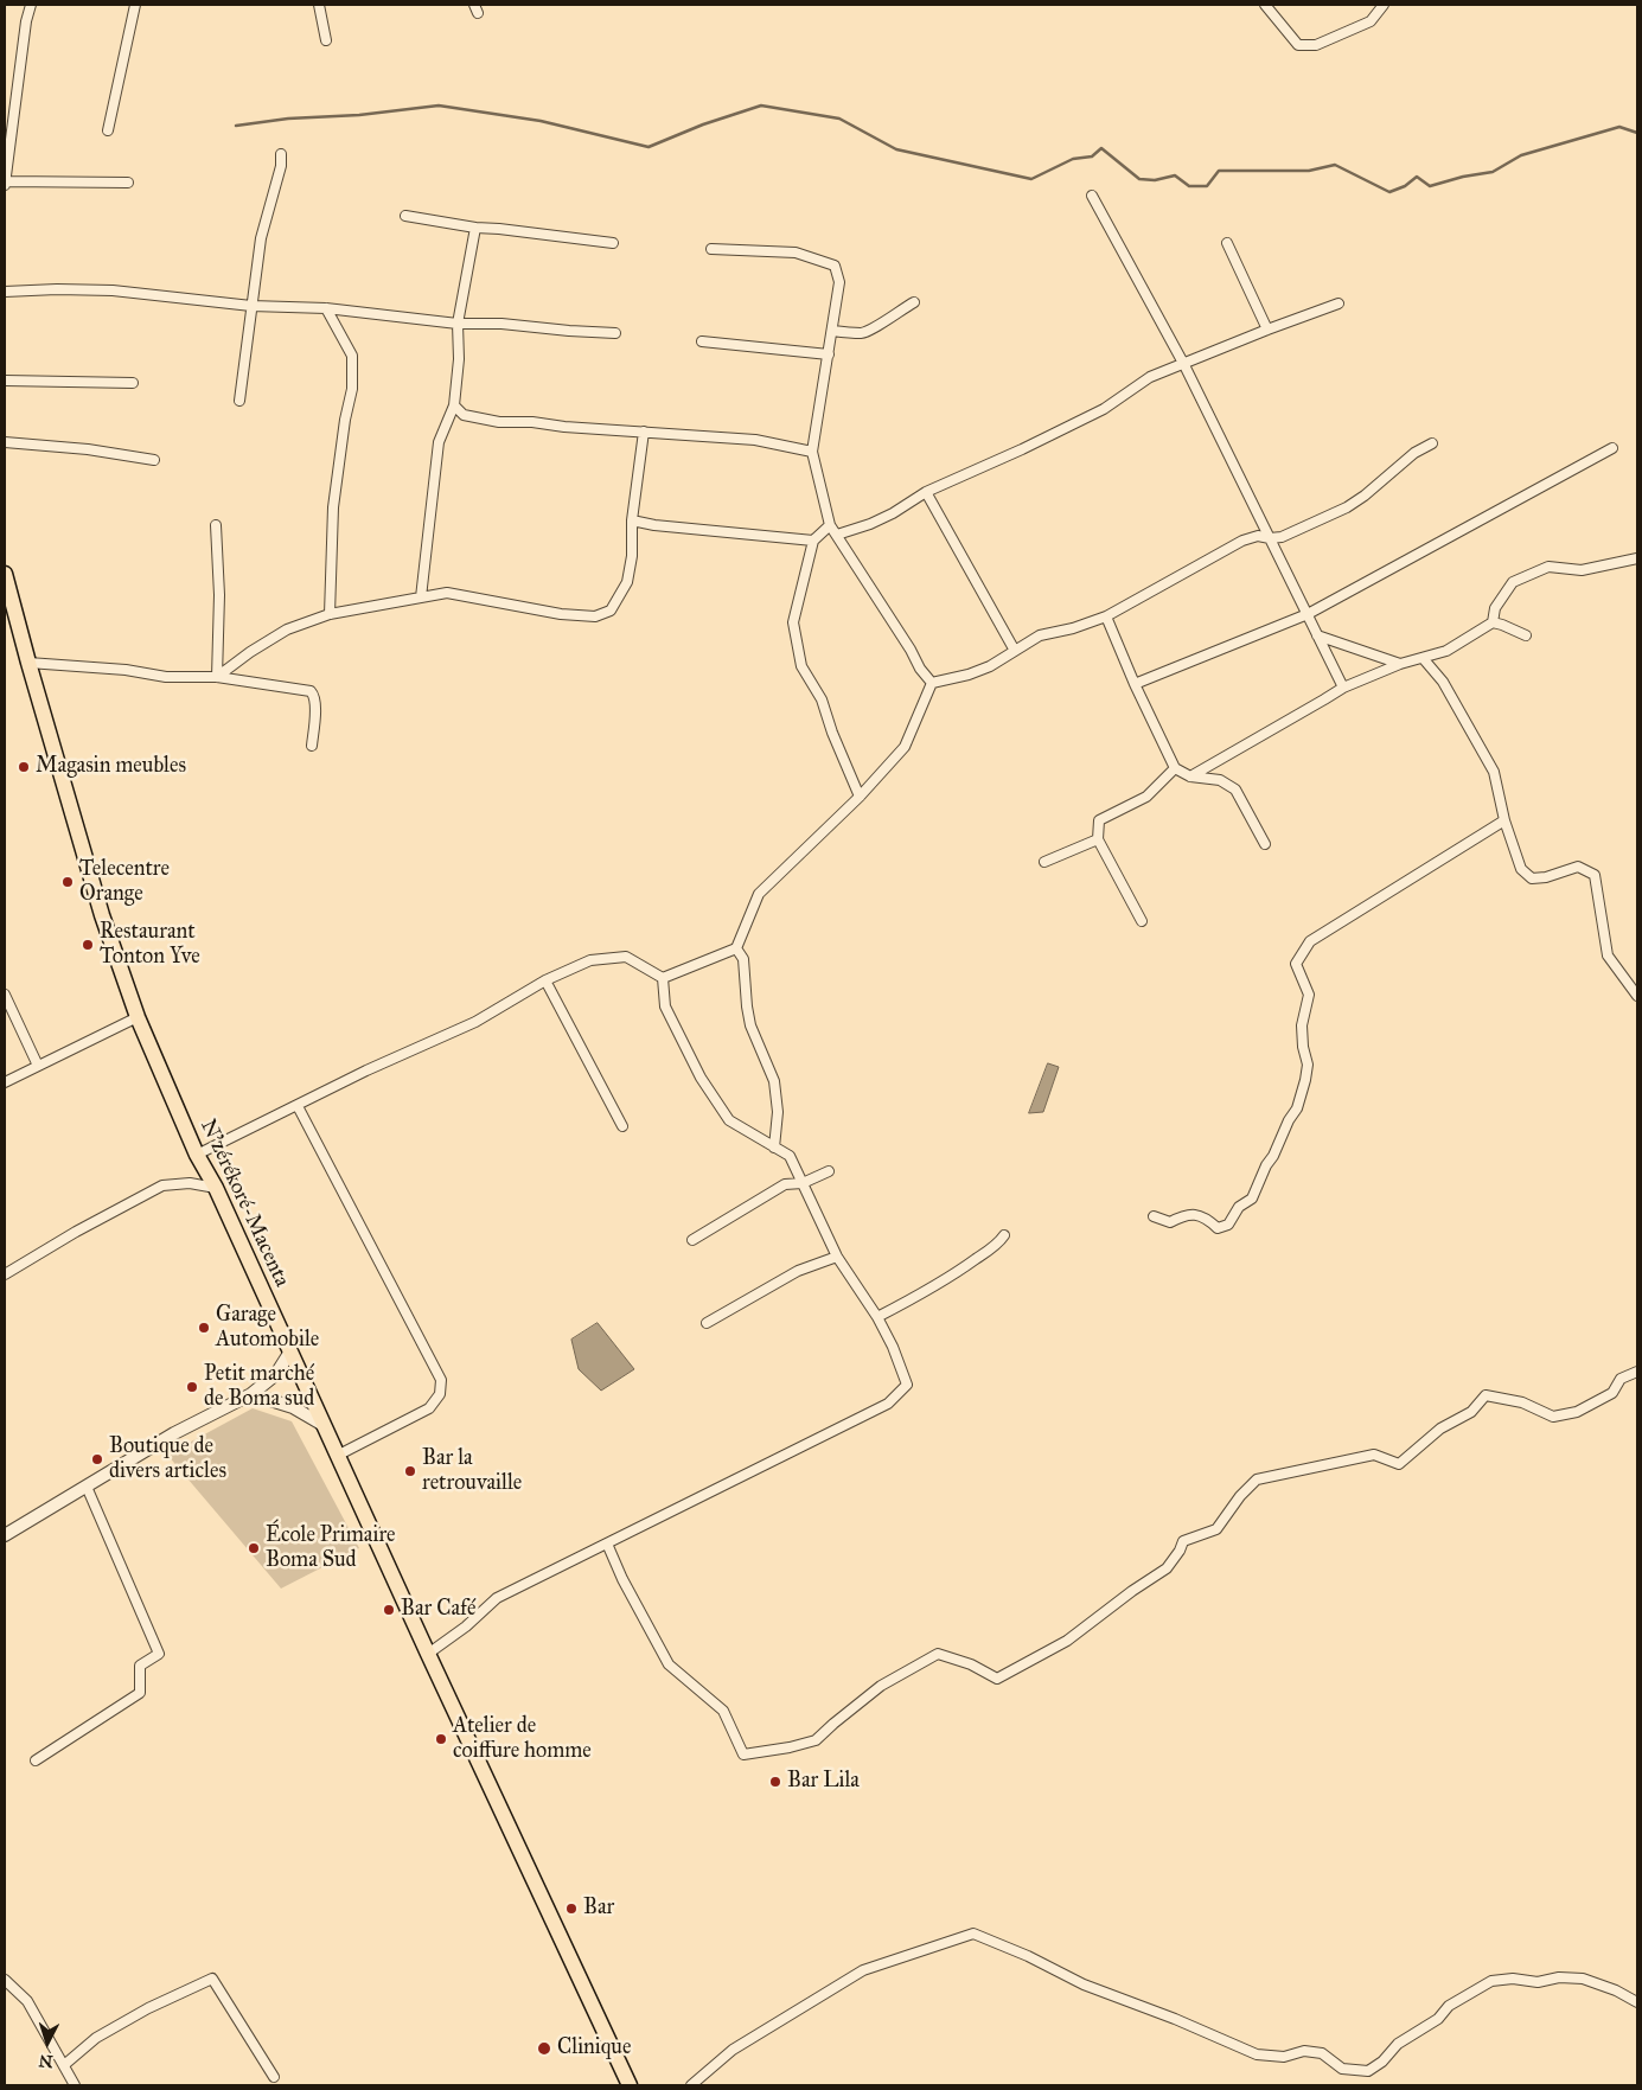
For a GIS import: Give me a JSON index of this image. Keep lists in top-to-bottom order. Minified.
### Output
{"streets":{"highway":["N'zérékoré-Macenta"]},"places":["Magasin meubles","Telecentre Orange","Restaurant Tonton Yve","Garage Automobile","Petit marché de Boma sud","Boutique de divers articles","Bar la retrouvaille","École Primaire Boma Sud","Bar Café","Atelier de coiffure homme","Bar Lila","Bar","Clinique"],"north":"bottom"}
